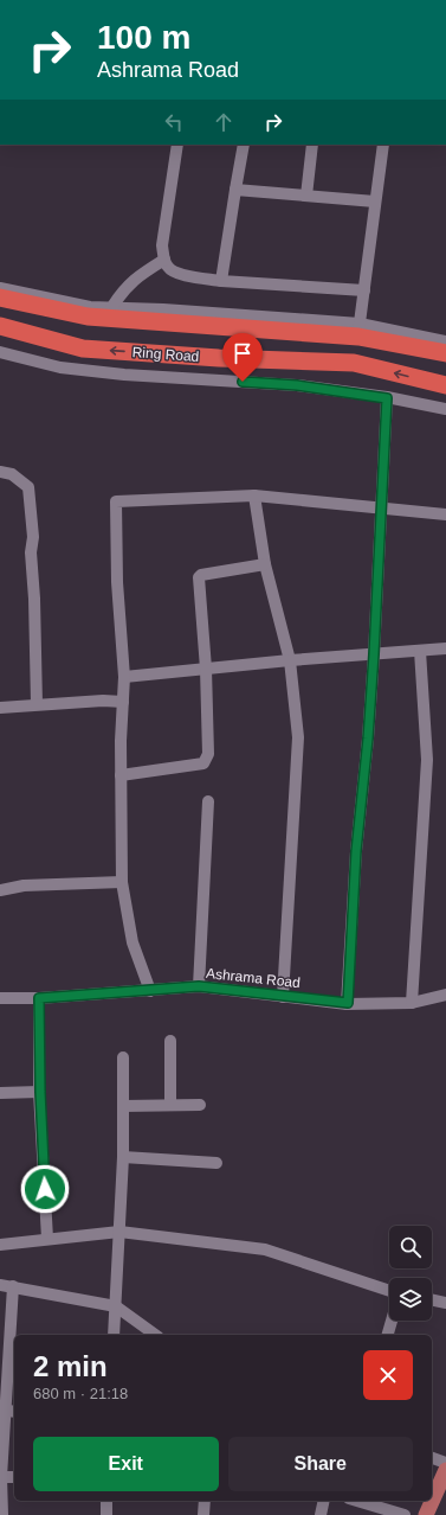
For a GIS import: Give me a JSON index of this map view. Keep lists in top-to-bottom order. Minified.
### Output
{"streets":{"highway":["Ring Road"],"street":["Ashrama Road"]},"page":{"turn":["100 m","Ashrama Road"],"heading":["2 min","680 m · 21:18"],"buttons":["Exit","Share"]}}
